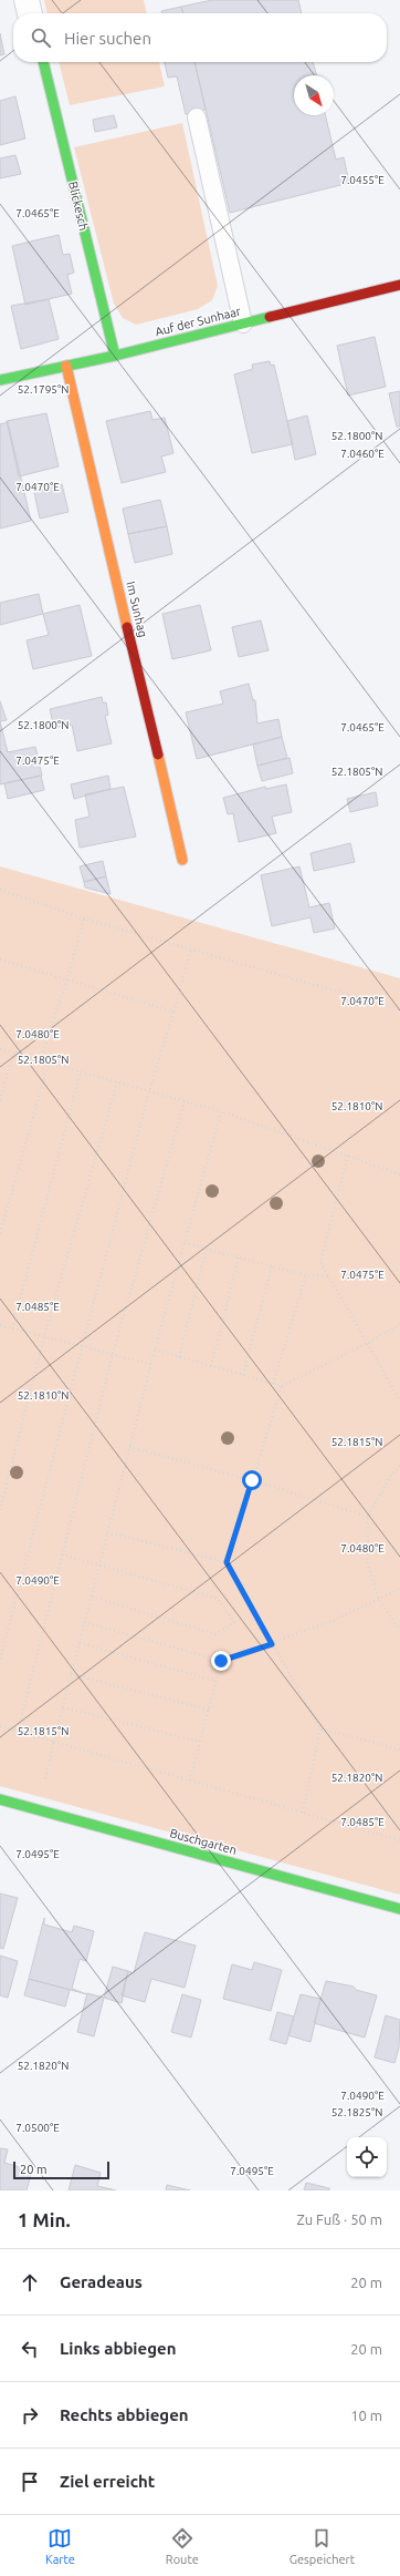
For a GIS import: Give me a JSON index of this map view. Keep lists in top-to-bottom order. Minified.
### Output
{"streets":{"street":["Blickesch","Auf der Sunhaar","Im Sunhag","Buschgarten"]},"crossings":[["Blickesch","Auf der Sunhaar"],["Auf der Sunhaar","Im Sunhag"]],"scale_bar":"20 m","north":"bottom right","page":{"search":"Hier suchen","scale":"20 m","heading":["1 Min.","Zu Fuß · 50 m"],"list":[["Geradeaus","20 m"],["Links abbiegen","20 m"],["Rechts abbiegen","10 m"],"Ziel erreicht"],"nav":["Karte","Route","Gespeichert"]},"coordinates":["7.0455°E","7.0465°E","52.1795°N","52.1800°N","7.0460°E","7.0470°E","7.0475°E","52.1805°N","7.0480°E","52.1810°N","7.0485°E","52.1815°N","7.0490°E","52.1820°N","7.0495°E","52.1825°N","7.0500°E"]}
